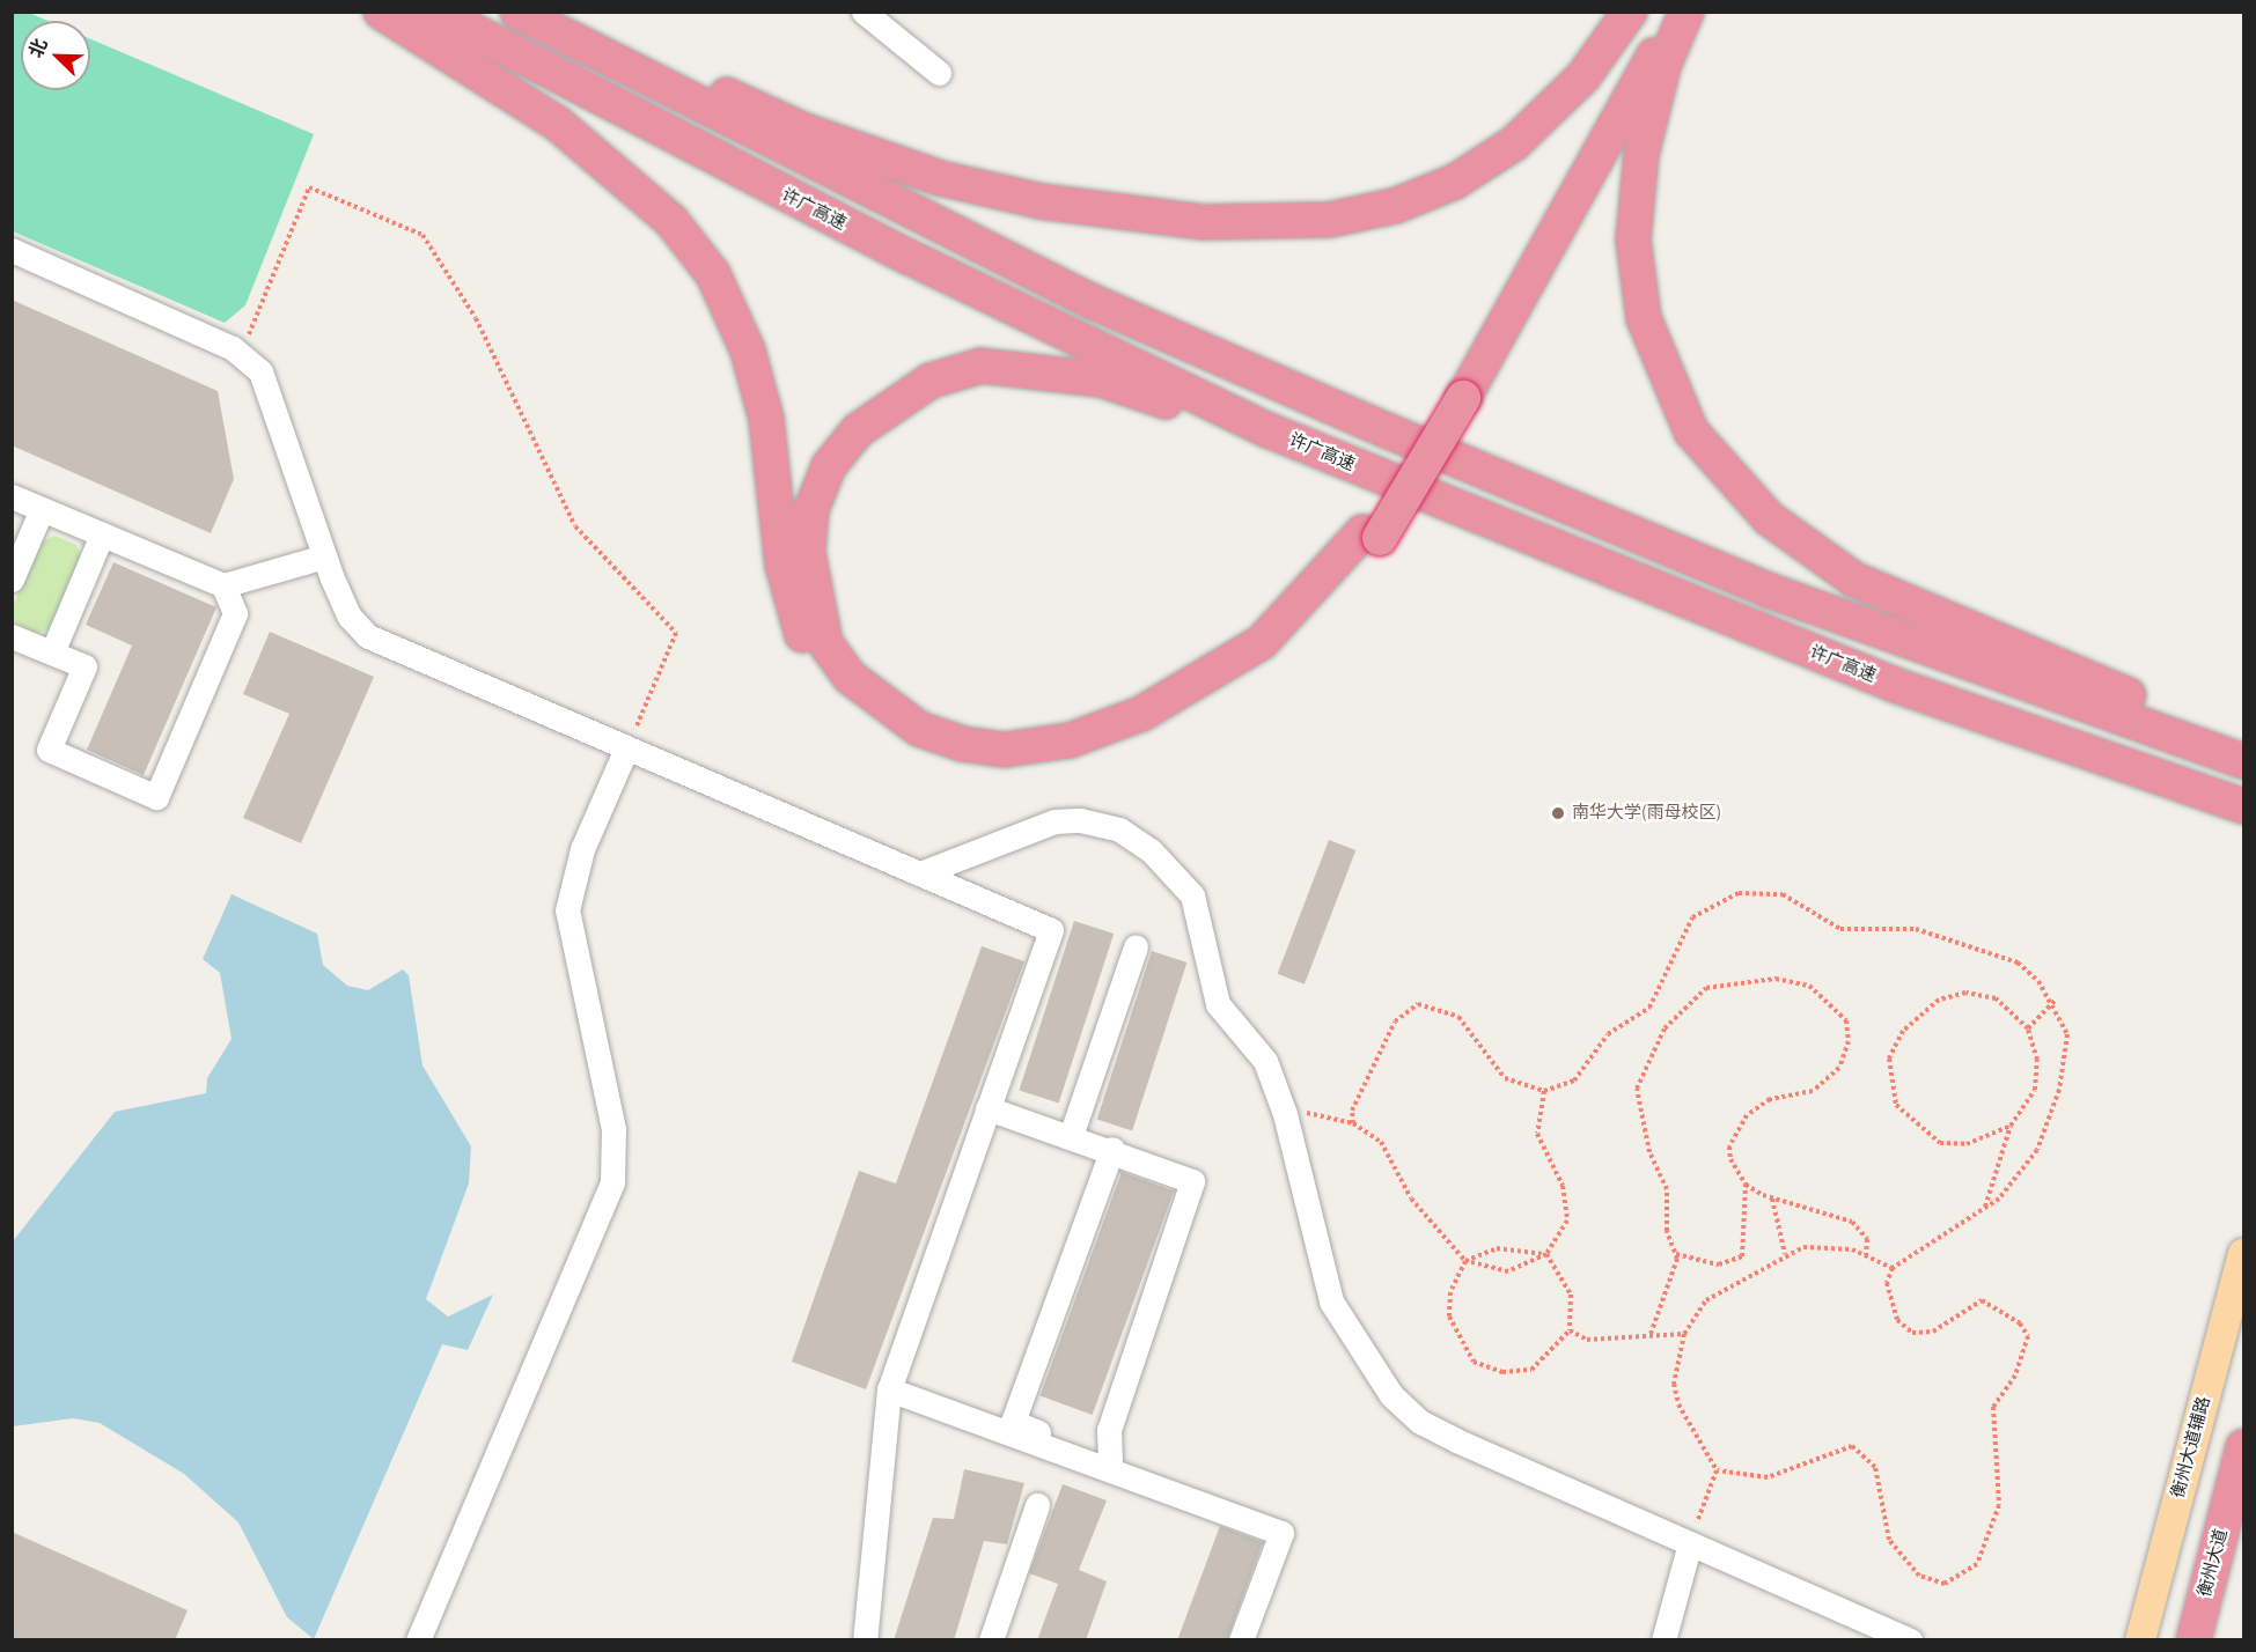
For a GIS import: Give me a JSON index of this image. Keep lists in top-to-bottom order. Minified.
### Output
{"streets":{"highway":["许广高速","衡州大道"],"main road":["衡州大道辅路"]},"places":["南华大学(雨母校区)"],"north":"top left"}
